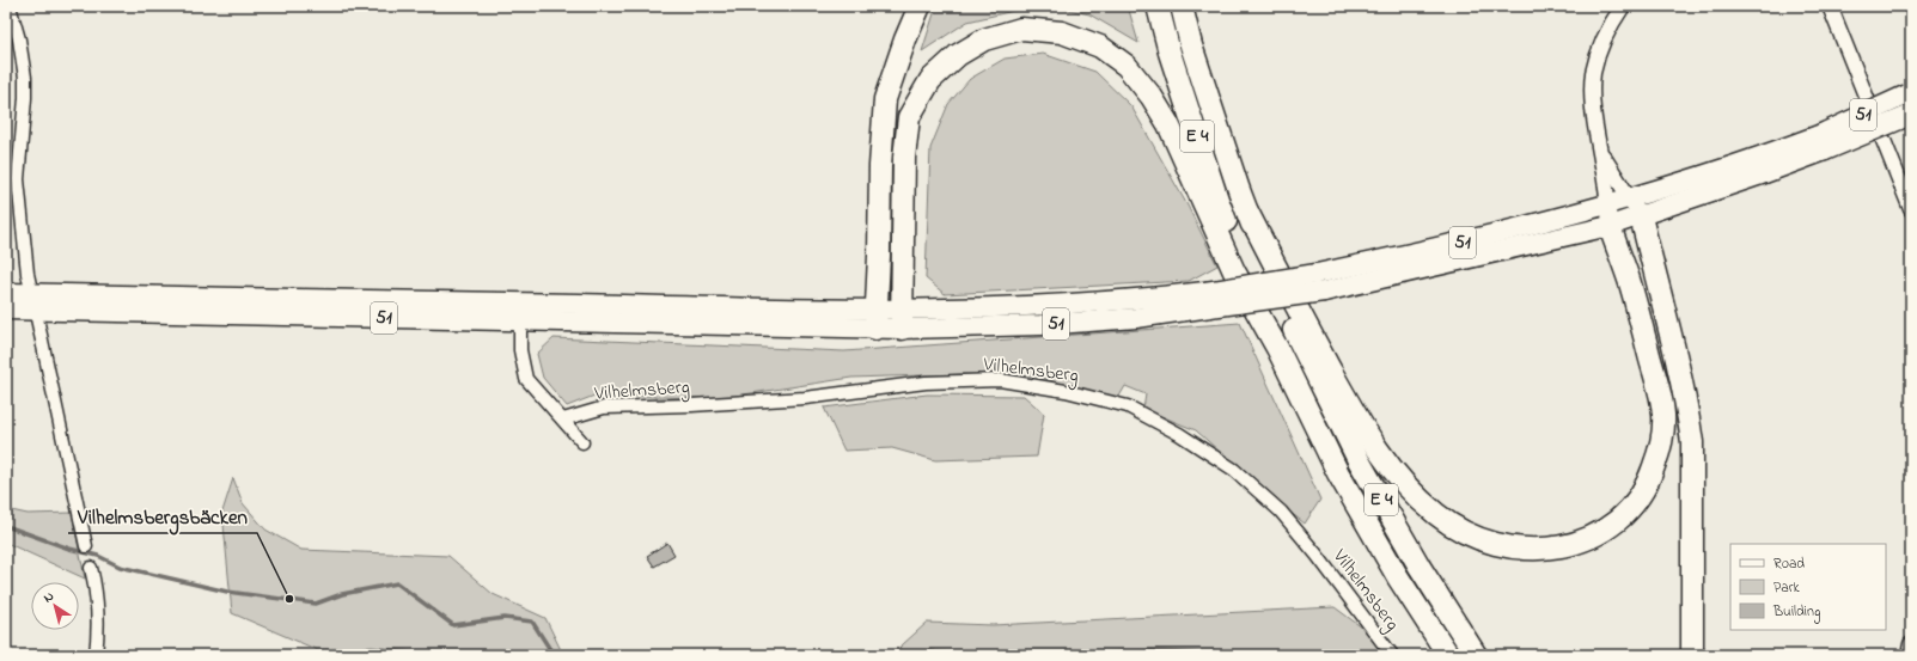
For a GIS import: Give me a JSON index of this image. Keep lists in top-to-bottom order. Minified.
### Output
{"streets":{"highway":["E 4"],"main road":["51"],"street":["Vilhelmsberg"]},"places":["Vilhelmsbergsbäcken"],"legend":["Road","Park","Building"],"north":"top left"}
